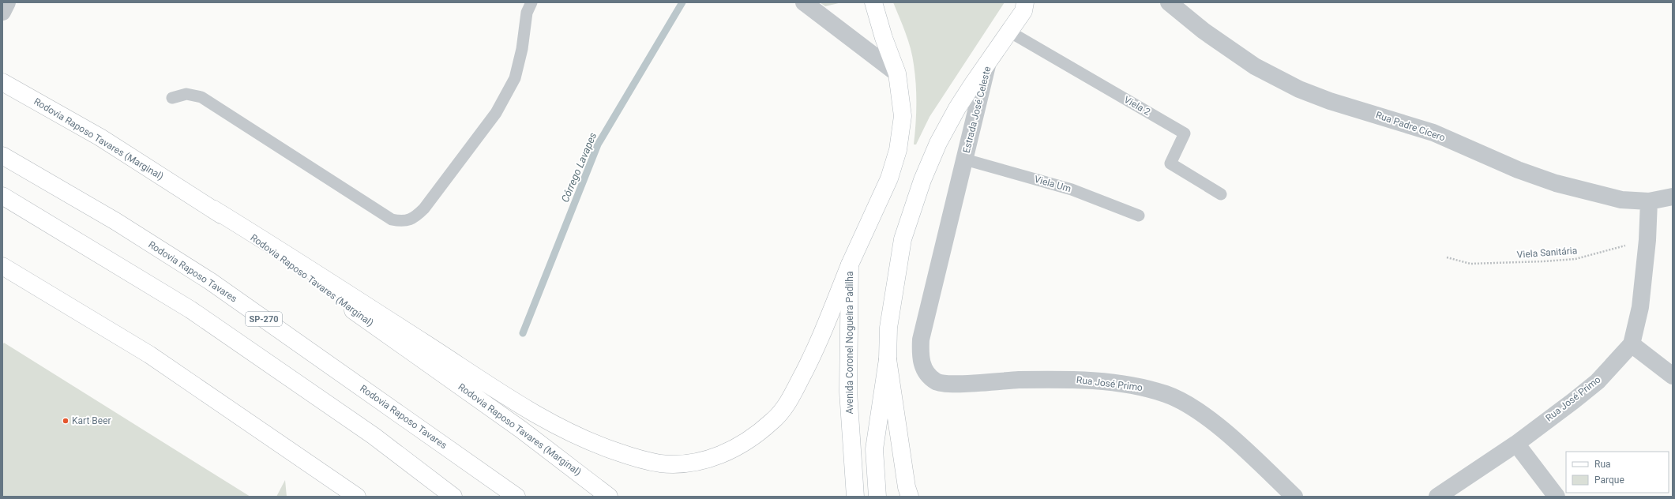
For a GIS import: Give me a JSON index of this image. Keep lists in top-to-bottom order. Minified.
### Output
{"streets":{"main road":["Estrada José Celeste","Rodovia Raposo Tavares (Marginal)","Rodovia Raposo Tavares","SP-270","Avenida Coronel Nogueira Padilha"],"street":["Rua Padre Cícero","Rua José Primo"],"lane":["Viela 2","Viela Um"],"path":["Viela Sanitária"]},"crossings":[["Estrada José Celeste","Viela Um"],["Estrada José Celeste","Rua José Primo"],["Rua Padre Cícero","Rua José Primo"],["Viela Sanitária","Rua José Primo"]],"water":["Córrego Lavapes"],"places":["Kart Beer"],"legend":["Rua","Parque"]}
